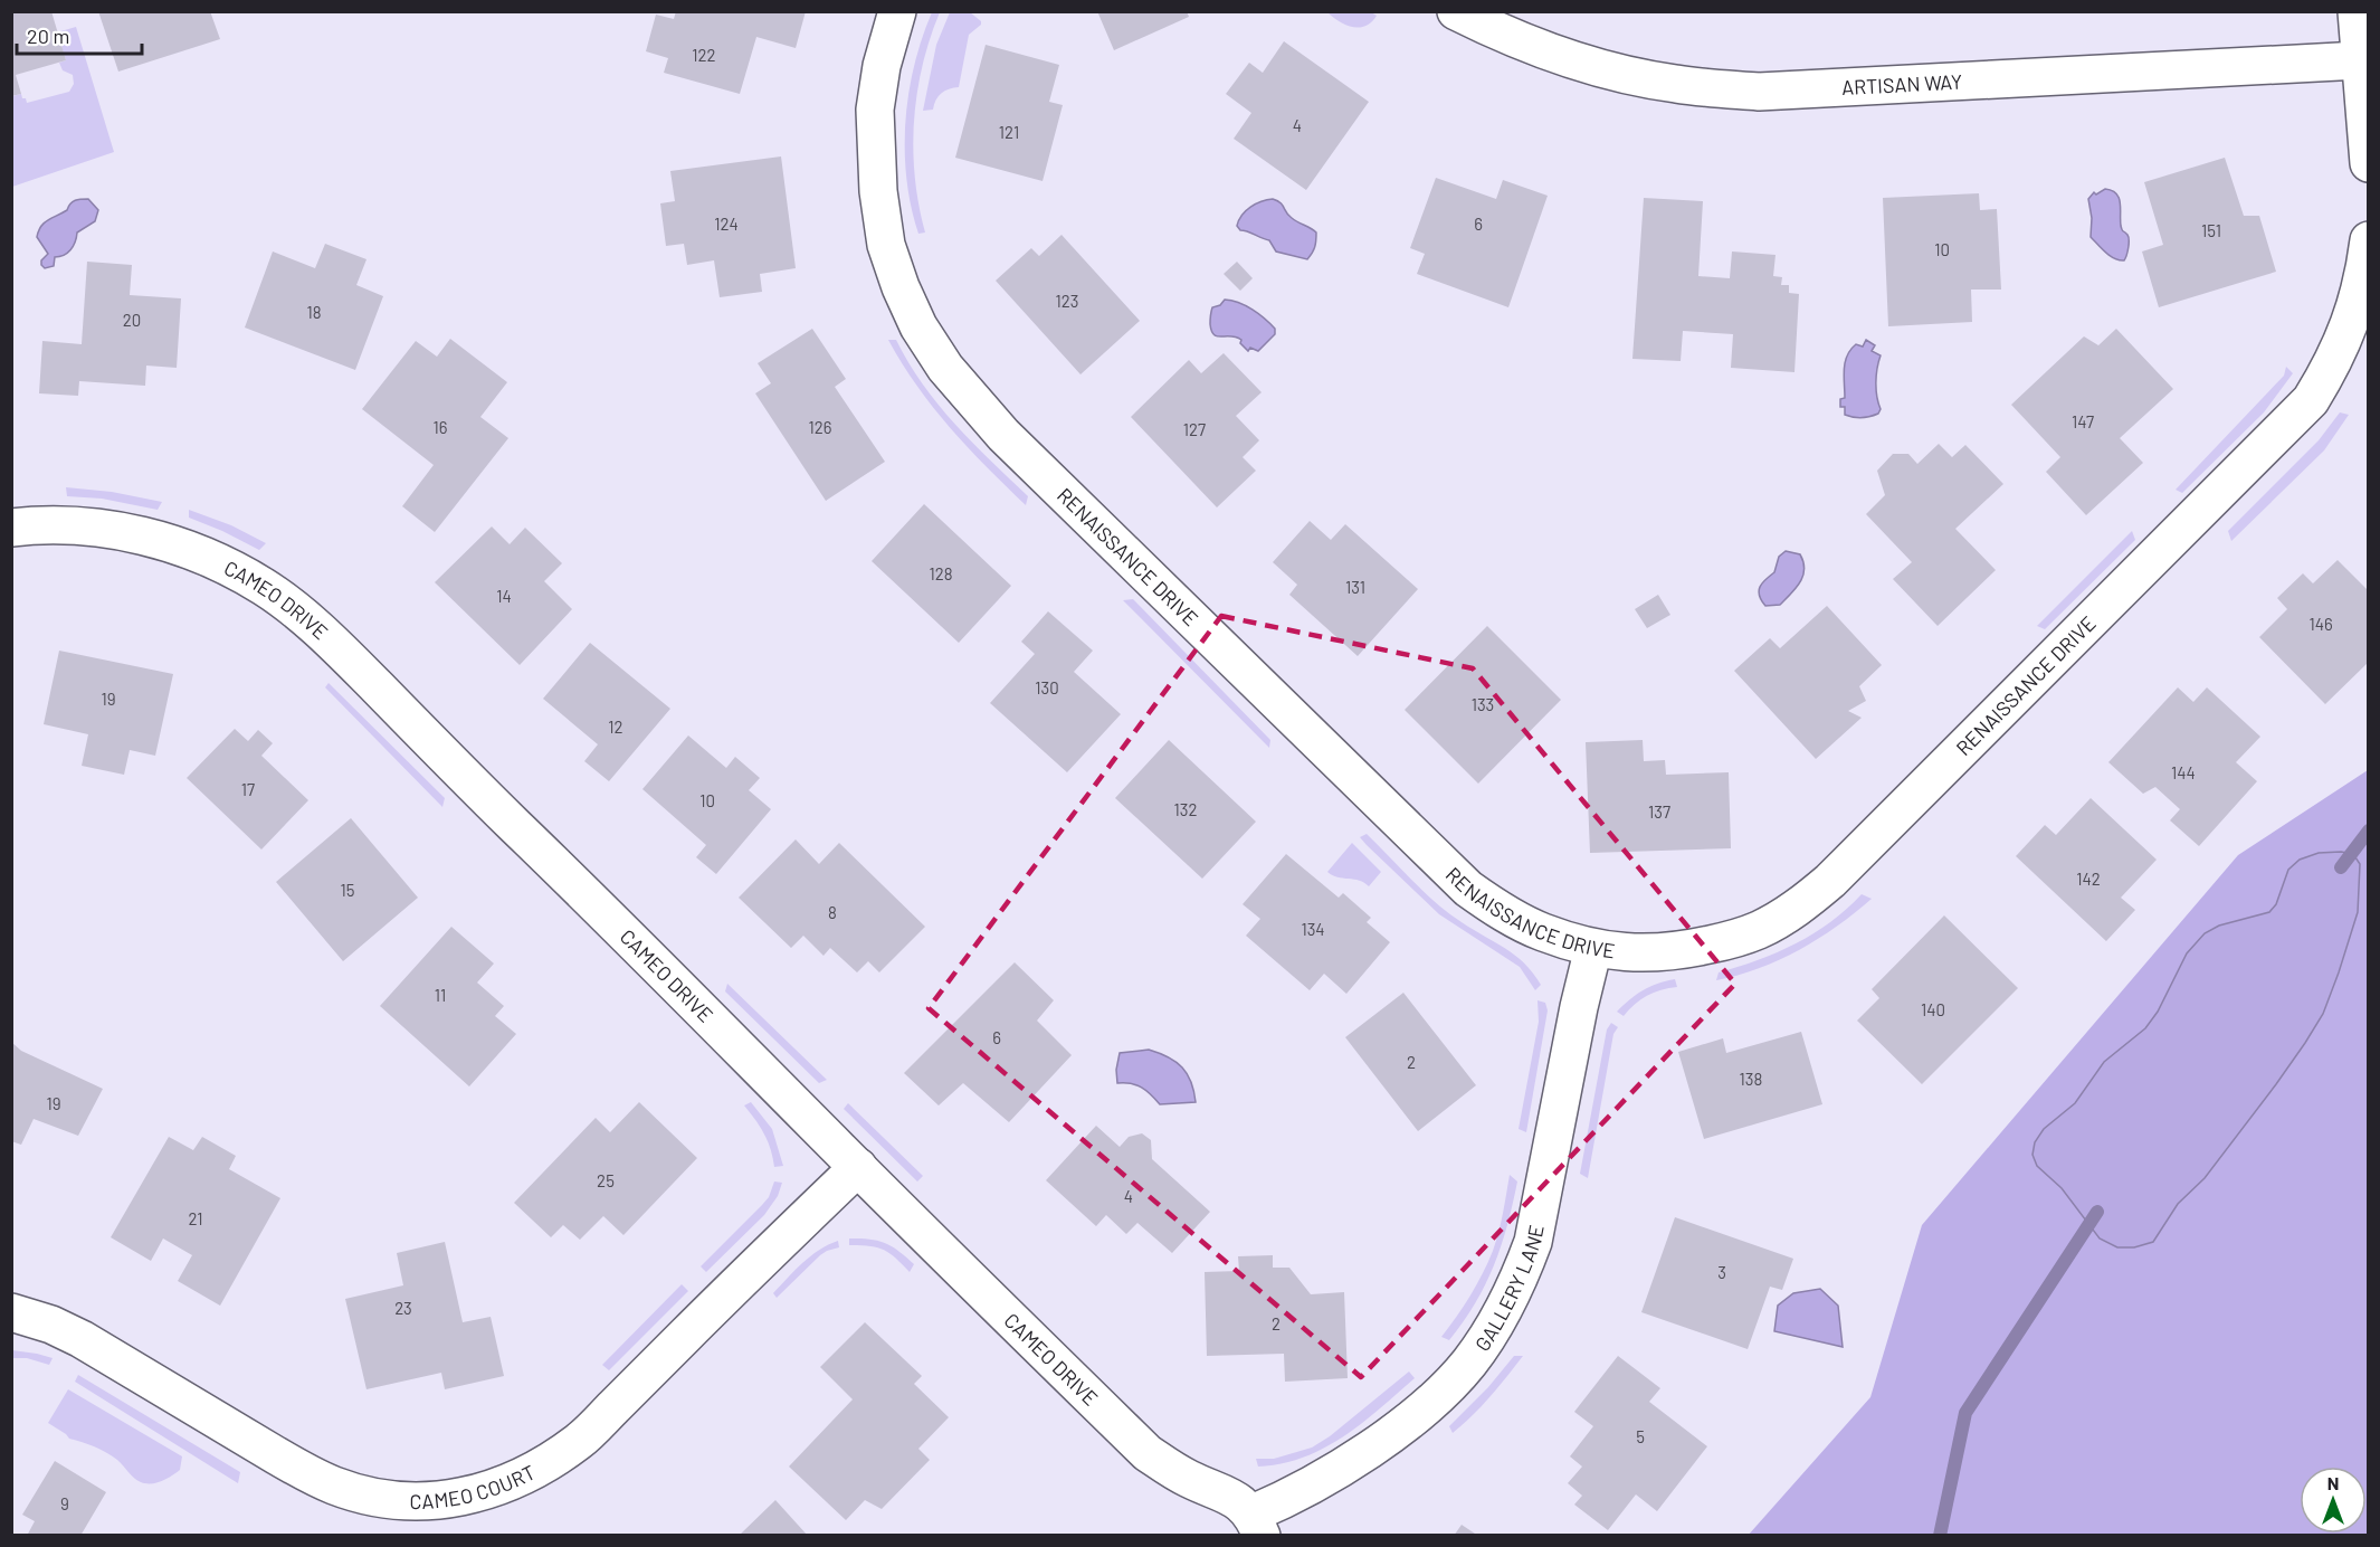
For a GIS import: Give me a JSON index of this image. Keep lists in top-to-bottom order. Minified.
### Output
{"streets":{"street":["ARTISAN WAY","RENAISSANCE DRIVE","CAMEO DRIVE","GALLERY LANE","CAMEO COURT"]},"crossings":[["RENAISSANCE DRIVE","GALLERY LANE"],["CAMEO DRIVE","GALLERY LANE"],["CAMEO DRIVE","CAMEO COURT"]],"house_numbers":["122","4","121","124","6","151","10","123","18","20","147","16","126","127","128","131","14","146","130","19","133","12","144","17","10","132","137","142","15","8","134","11","140","6","2","138","19","25","4","21","3","23","2","5","9"],"scale_bar":"20 m","north":"top"}
